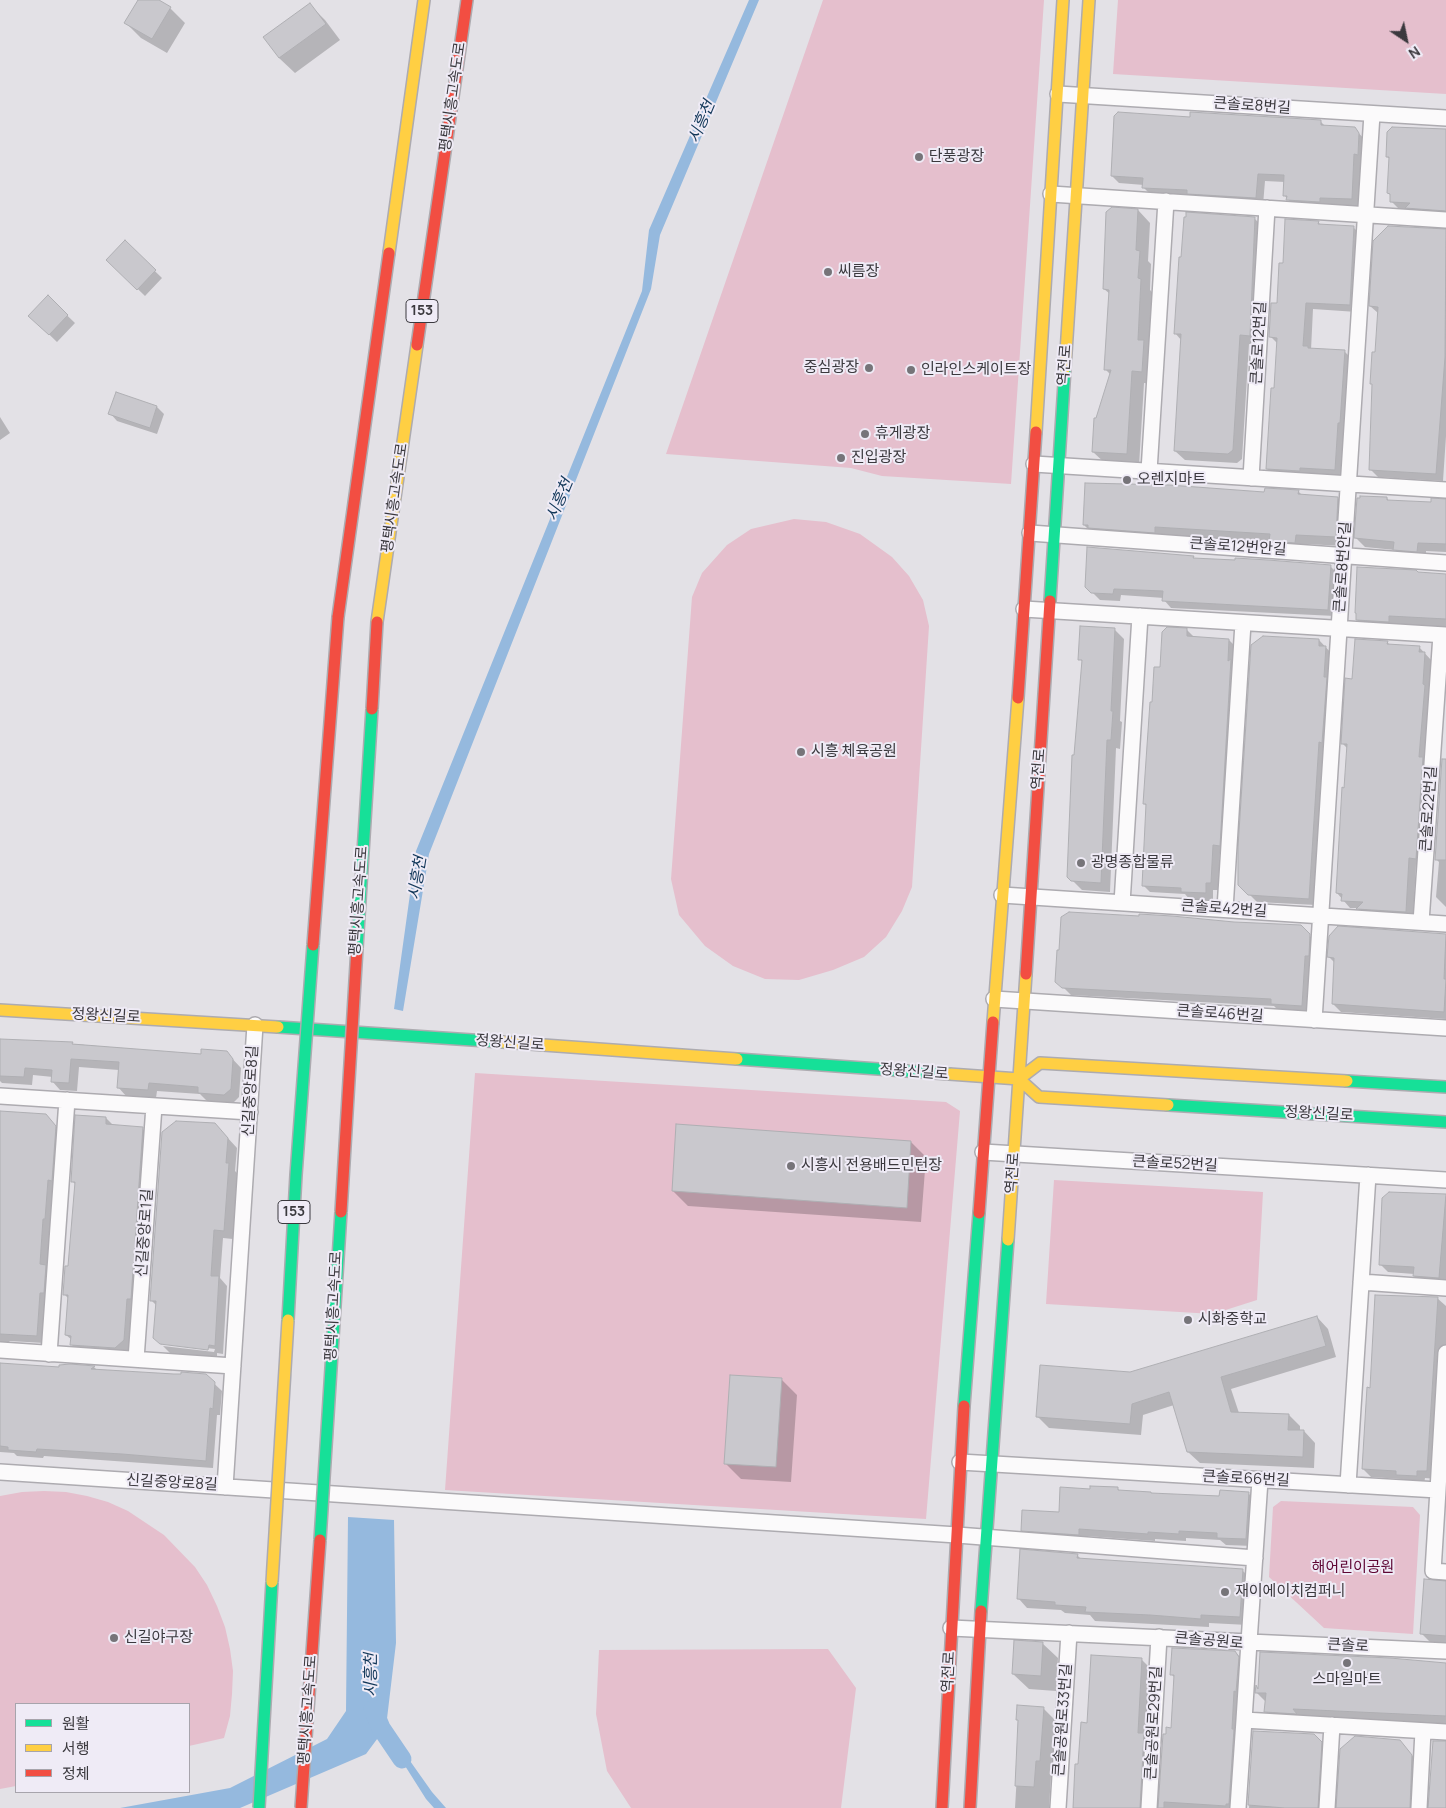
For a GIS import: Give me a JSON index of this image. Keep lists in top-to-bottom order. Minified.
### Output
{"streets":{"main road":["평택시흥고속도로","153","역전로","정왕신길로"],"street":["큰솔로8번길","큰솔로12번길","큰솔로12번안길","큰솔로8번안길","큰솔로22번길","큰솔로42번길","큰솔로46번길","신길중앙로8길","큰솔로52번길","신길중앙로1길","큰솔로66번길","큰솔공원로","큰솔로","큰솔공원로33번길","큰솔공원로29번길"]},"crossings":[["큰솔로8번길","역전로"],["큰솔로8번길","큰솔로8번안길"],["역전로","큰솔로12번안길"],["역전로","큰솔로22번길"],["역전로","큰솔로42번길"],["역전로","큰솔로46번길"],["역전로","정왕신길로"],["역전로","큰솔로52번길"],["역전로","큰솔로66번길"],["역전로","큰솔공원로"],["큰솔로12번안길","큰솔로8번안길"],["큰솔로8번안길","큰솔로22번길"],["큰솔로8번안길","큰솔로42번길"],["큰솔로8번안길","큰솔로46번길"],["큰솔로22번길","큰솔로42번길"],["정왕신길로","신길중앙로8길"],["큰솔공원로","큰솔로"],["큰솔공원로","큰솔공원로33번길"],["큰솔공원로","큰솔공원로29번길"]],"water":["시흥천"],"parks":["해어린이공원"],"places":["단풍광장","씨름장","중심광장","인라인스케이트장","휴게광장","진입광장","오렌지마트","시흥 체육공원","광명종합물류","시흥시 전용배드민턴장","시화중학교","재이에이치컴퍼니","신길야구장","스마일마트"],"legend":["원활","서행","정체"],"north":"bottom right"}
